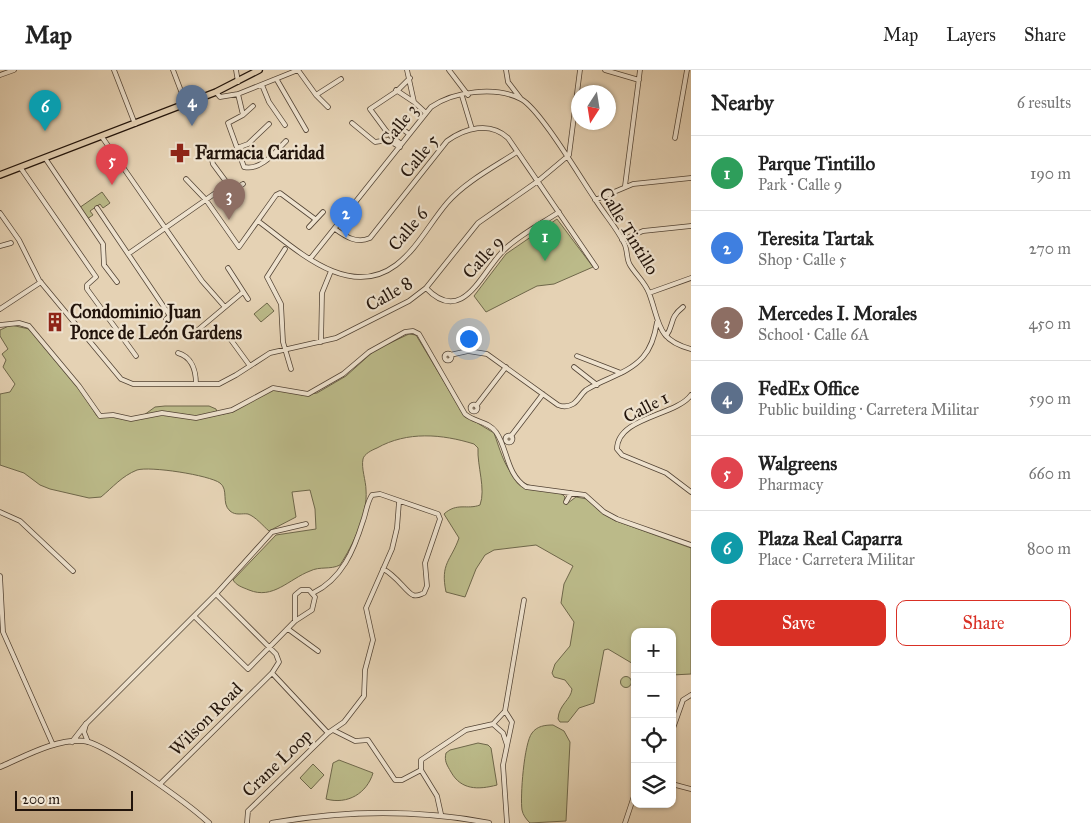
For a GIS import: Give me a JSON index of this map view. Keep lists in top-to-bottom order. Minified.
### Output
{"streets":{"street":["Calle 3","Calle 5","Calle 6","Calle Tintillo","Calle 9","Calle 8","Calle 1","Wilson Road","Crane Loop"]},"crossings":[["Calle 3","Calle 5"],["Calle 3","Calle 6"],["Calle 3","Calle Tintillo"],["Calle 5","Calle 6"],["Calle 5","Calle 9"],["Calle 5","Calle 8"],["Calle Tintillo","Calle 8"],["Calle 9","Calle 8"],["Wilson Road","Crane Loop"]],"places":{"pharmacy":["Farmacia Caridad"],"building":["Condominio Juan Ponce de León Gardens"]},"scale_bar":"200 m","north":"bottom","page":{"header":"Map","nav":["Map","Layers","Share"],"heading":["Nearby","6 results"],"pins":["4","6","5","3","2","1"],"list":[{"mark":"1","name":"Parque Tintillo","note":"Park · Calle 9","value":"190 m"},{"mark":"2","name":"Teresita Tartak","note":"Shop · Calle 5","value":"270 m"},{"mark":"3","name":"Mercedes I. Morales","note":"School · Calle 6A","value":"450 m"},{"mark":"4","name":"FedEx Office","note":"Public building · Carretera Militar","value":"590 m"},{"mark":"5","name":"Walgreens","note":"Pharmacy","value":"660 m"},{"mark":"6","name":"Plaza Real Caparra","note":"Place · Carretera Militar","value":"800 m"}],"buttons":["Save","Share"],"map_buttons":["+","−"],"scale":"200 m"}}
